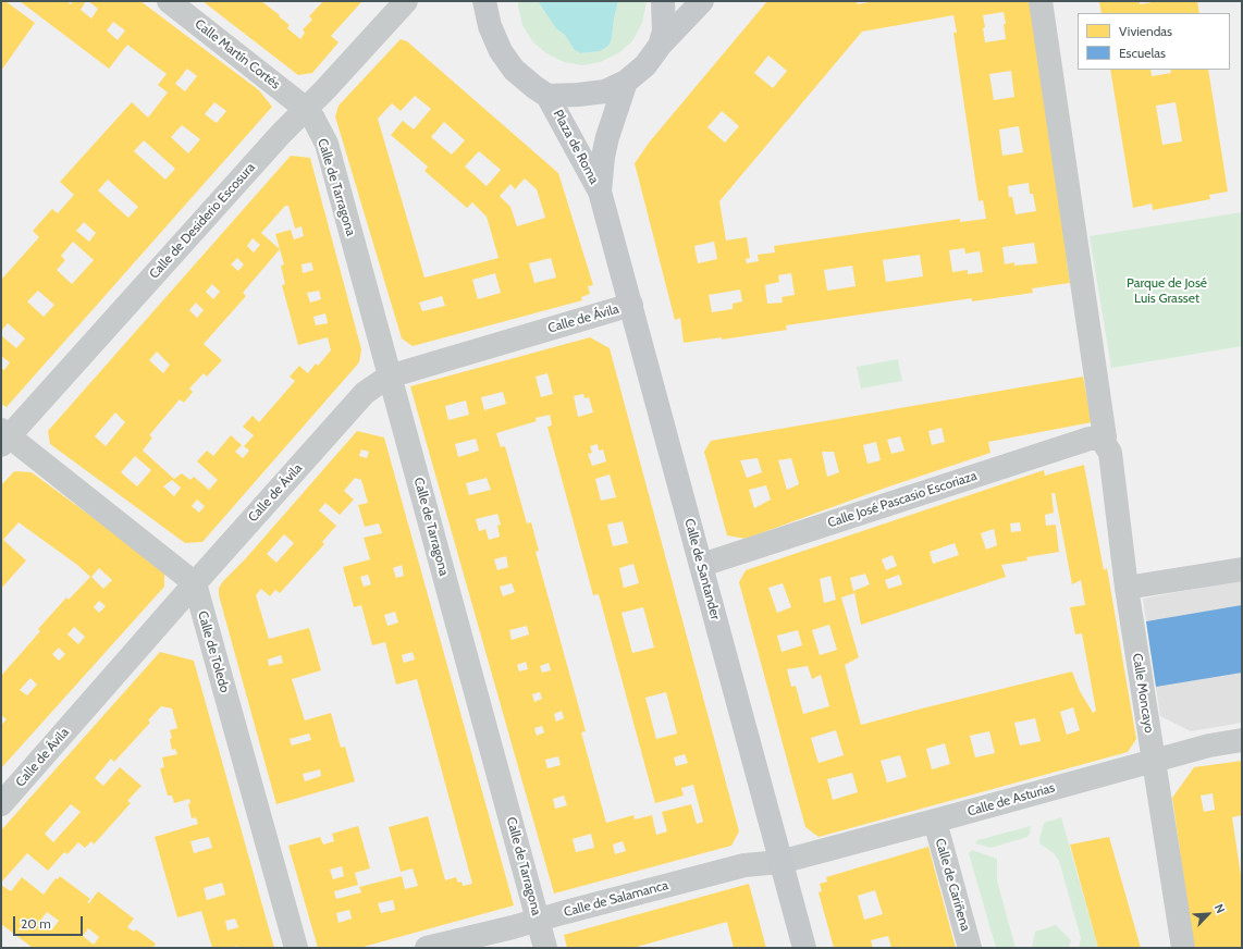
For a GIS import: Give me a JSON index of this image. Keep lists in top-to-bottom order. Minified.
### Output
{"streets":{"main road":["Plaza de Roma","Calle de Santander"],"street":["Calle Martín Cortés","Calle de Tarragona","Calle de Desiderio Escosura","Calle de Ávila","Calle José Pascasio Escoriaza","Calle de Toledo","Calle Moncayo","Calle de Asturias","Calle de Cariñena","Calle de Salamanca"]},"crossings":[["Calle Martín Cortés","Calle de Tarragona"],["Calle Martín Cortés","Calle de Desiderio Escosura"],["Plaza de Roma","Calle de Santander"],["Calle de Tarragona","Calle de Desiderio Escosura"],["Calle de Tarragona","Calle de Ávila"],["Calle de Tarragona","Calle de Salamanca"],["Calle de Ávila","Calle de Santander"],["Calle de Ávila","Calle de Toledo"],["Calle José Pascasio Escoriaza","Calle de Santander"],["Calle José Pascasio Escoriaza","Calle Moncayo"],["Calle de Santander","Calle de Asturias"],["Calle de Santander","Calle de Salamanca"],["Calle Moncayo","Calle de Asturias"],["Calle de Asturias","Calle de Cariñena"],["Calle de Asturias","Calle de Salamanca"]],"parks":["Parque de José Luis Grasset"],"legend":["Viviendas","Escuelas"],"scale_bar":"20 m","north":"top right"}
